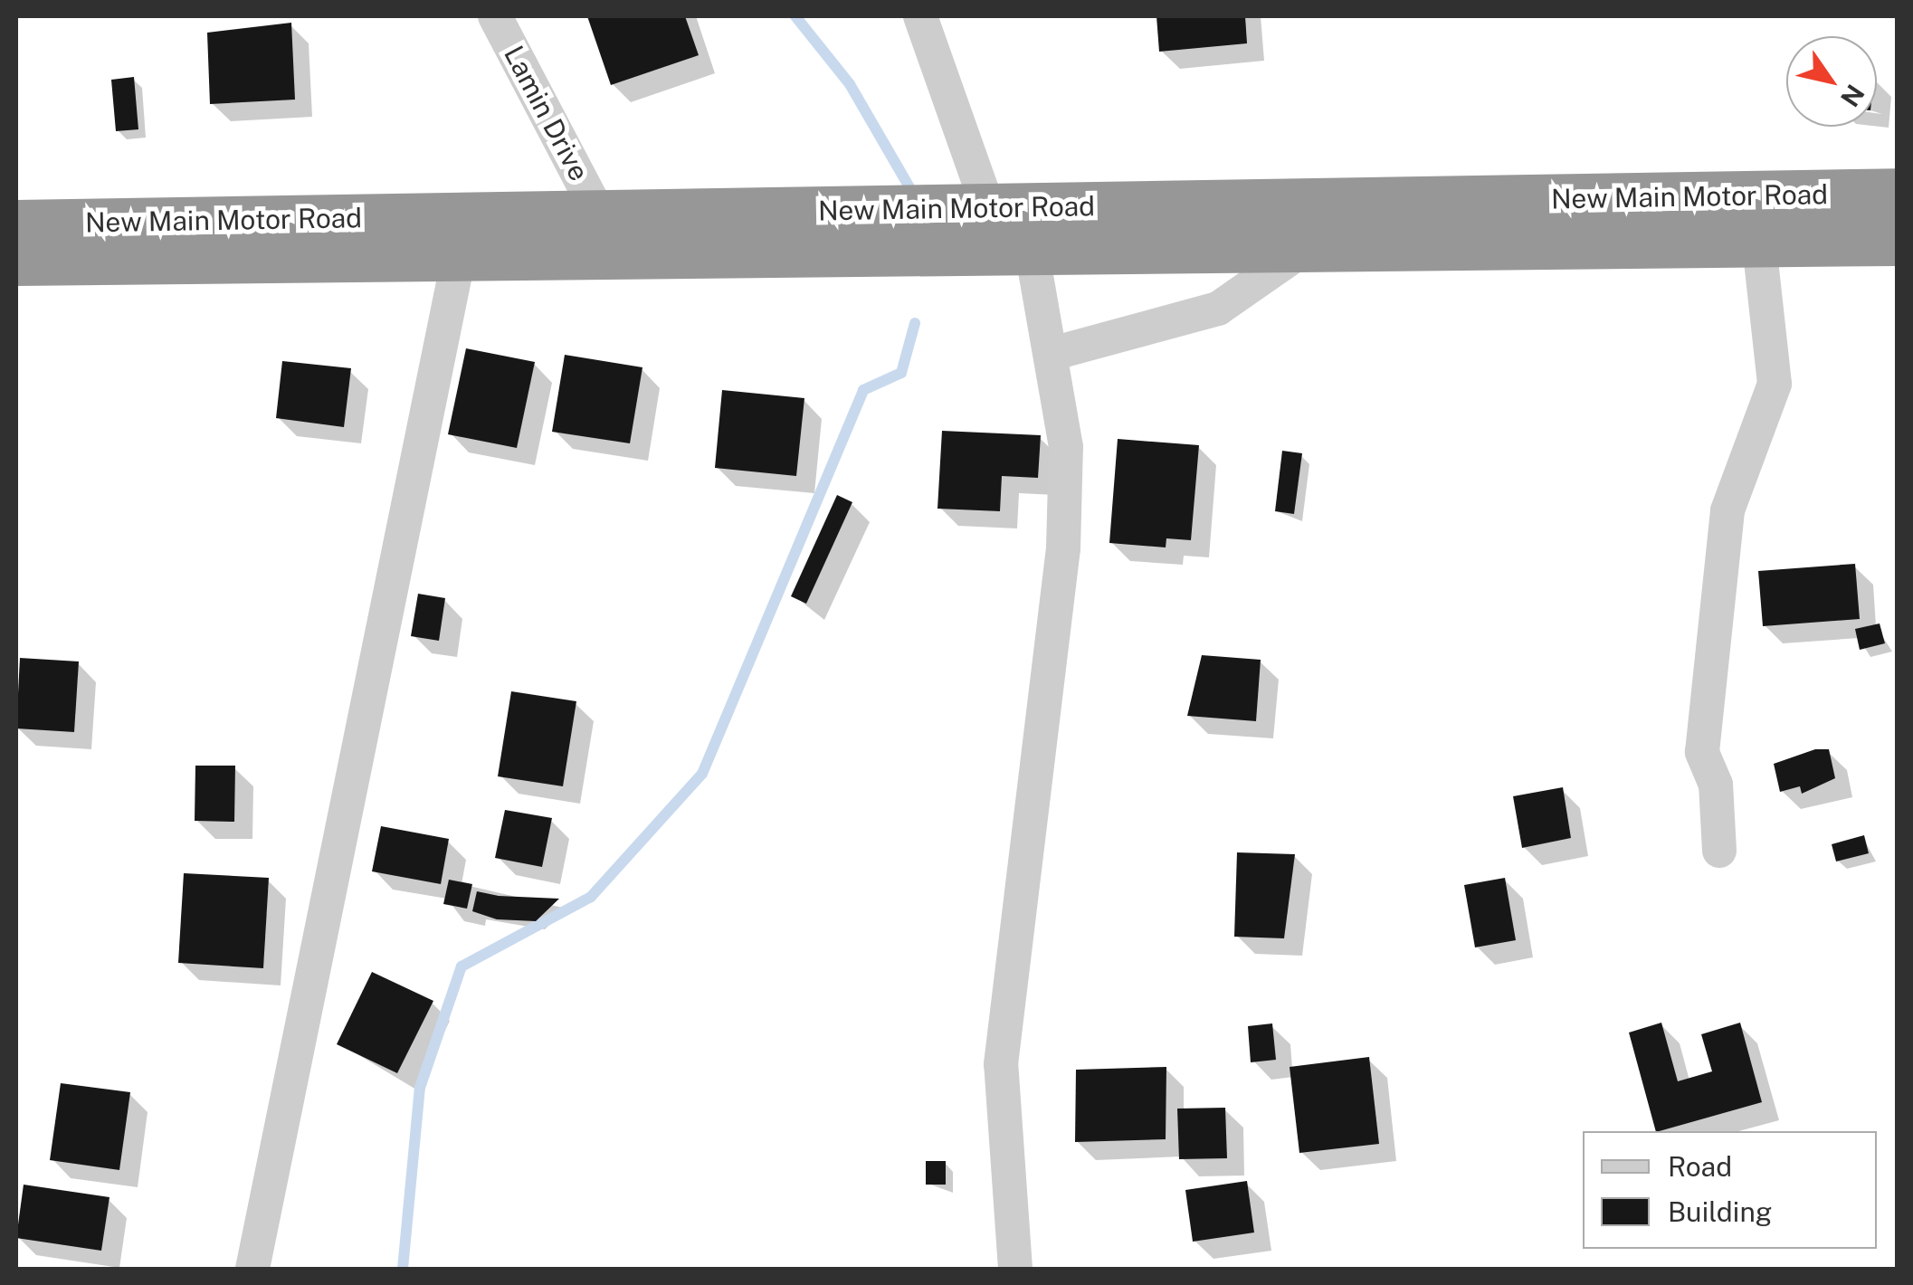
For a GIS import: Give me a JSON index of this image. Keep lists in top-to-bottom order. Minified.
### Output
{"streets":{"highway":["New Main Motor Road"],"street":["Lamin Drive"]},"crossings":[["Lamin Drive","New Main Motor Road"]],"legend":["Road","Building"],"north":"bottom right"}
